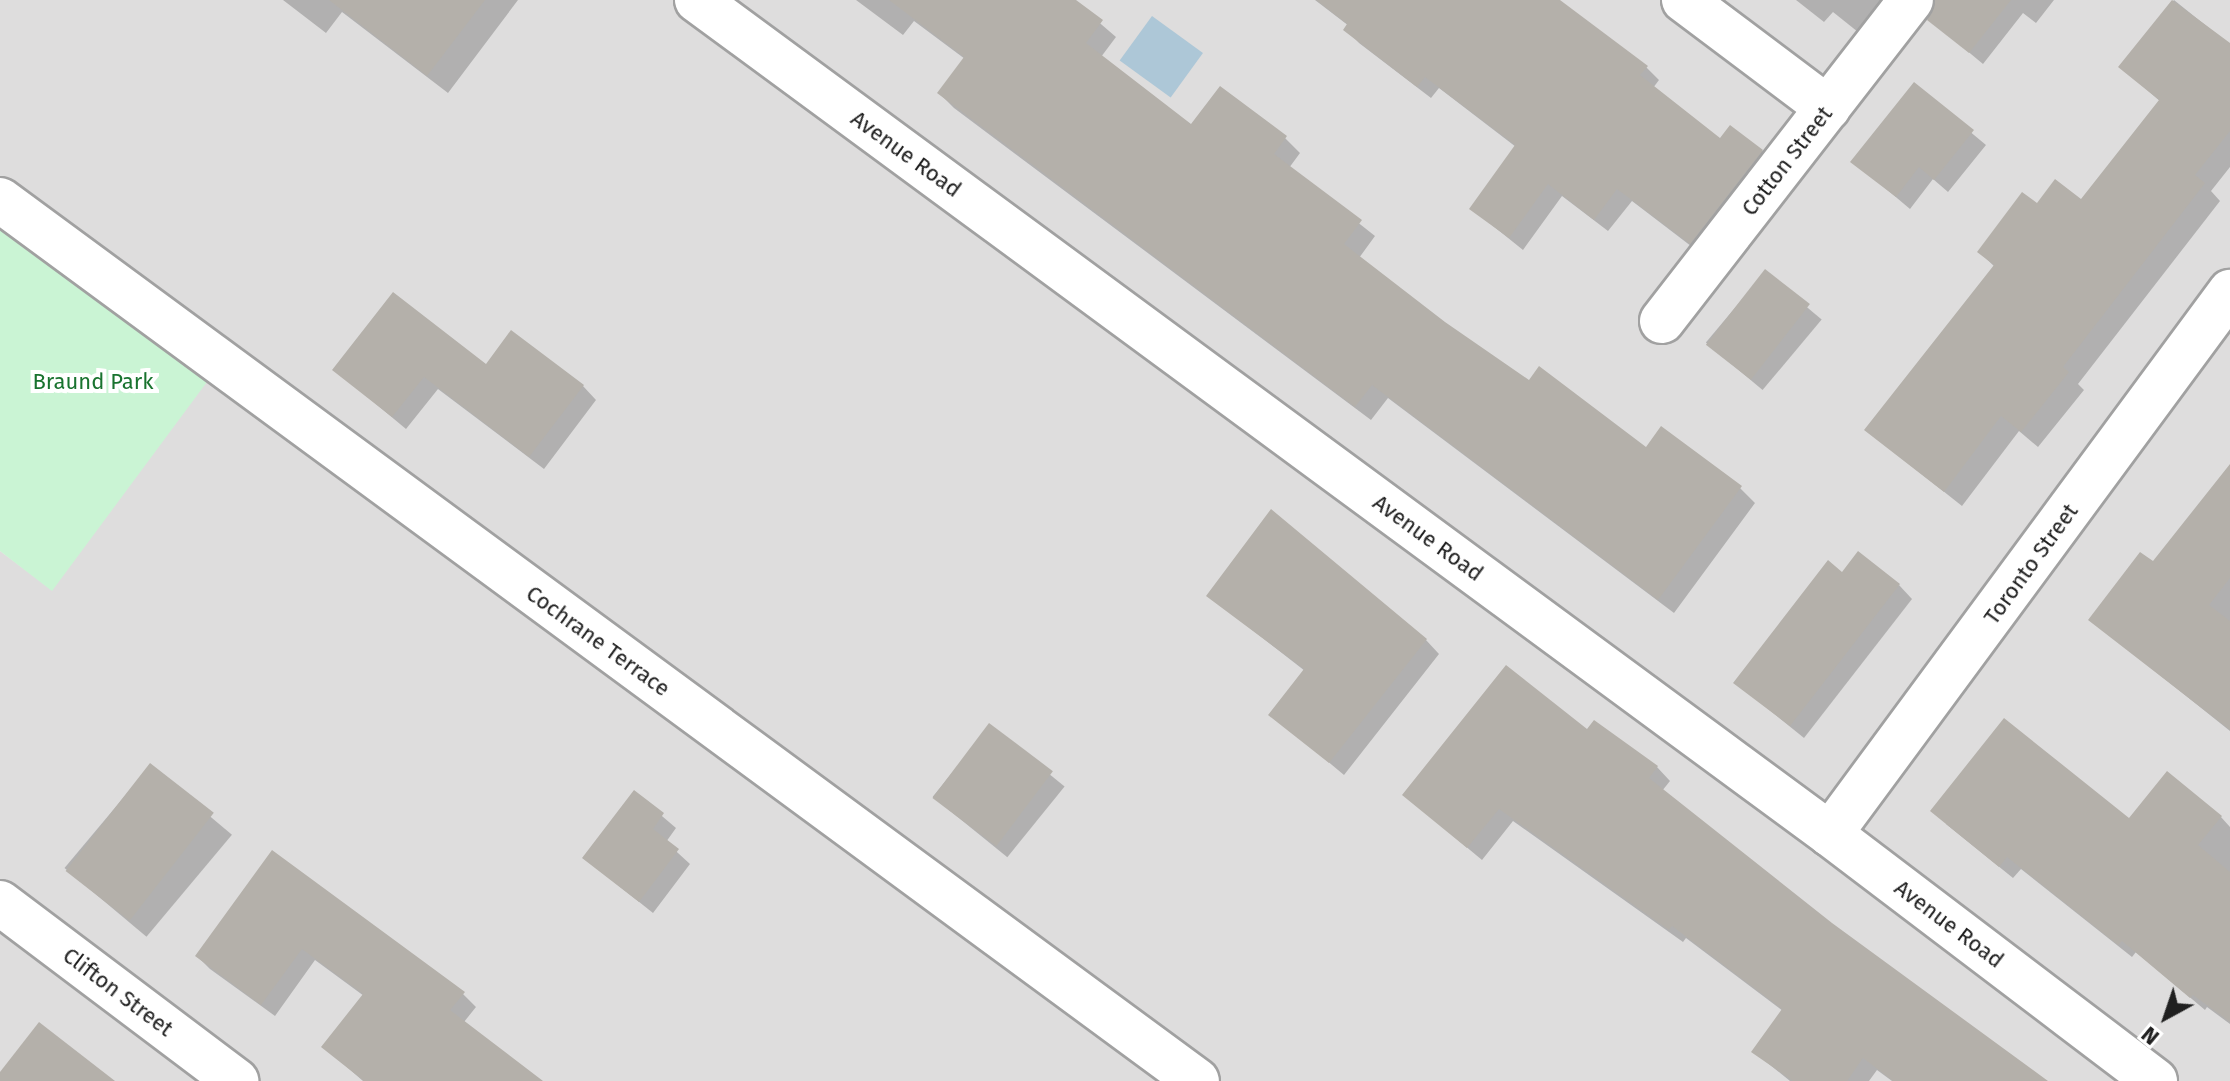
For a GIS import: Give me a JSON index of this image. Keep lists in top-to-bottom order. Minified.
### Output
{"streets":{"street":["Avenue Road","Cotton Street","Toronto Street","Cochrane Terrace","Clifton Street"]},"crossings":[["Avenue Road","Toronto Street"]],"parks":["Braund Park"],"north":"bottom left"}
